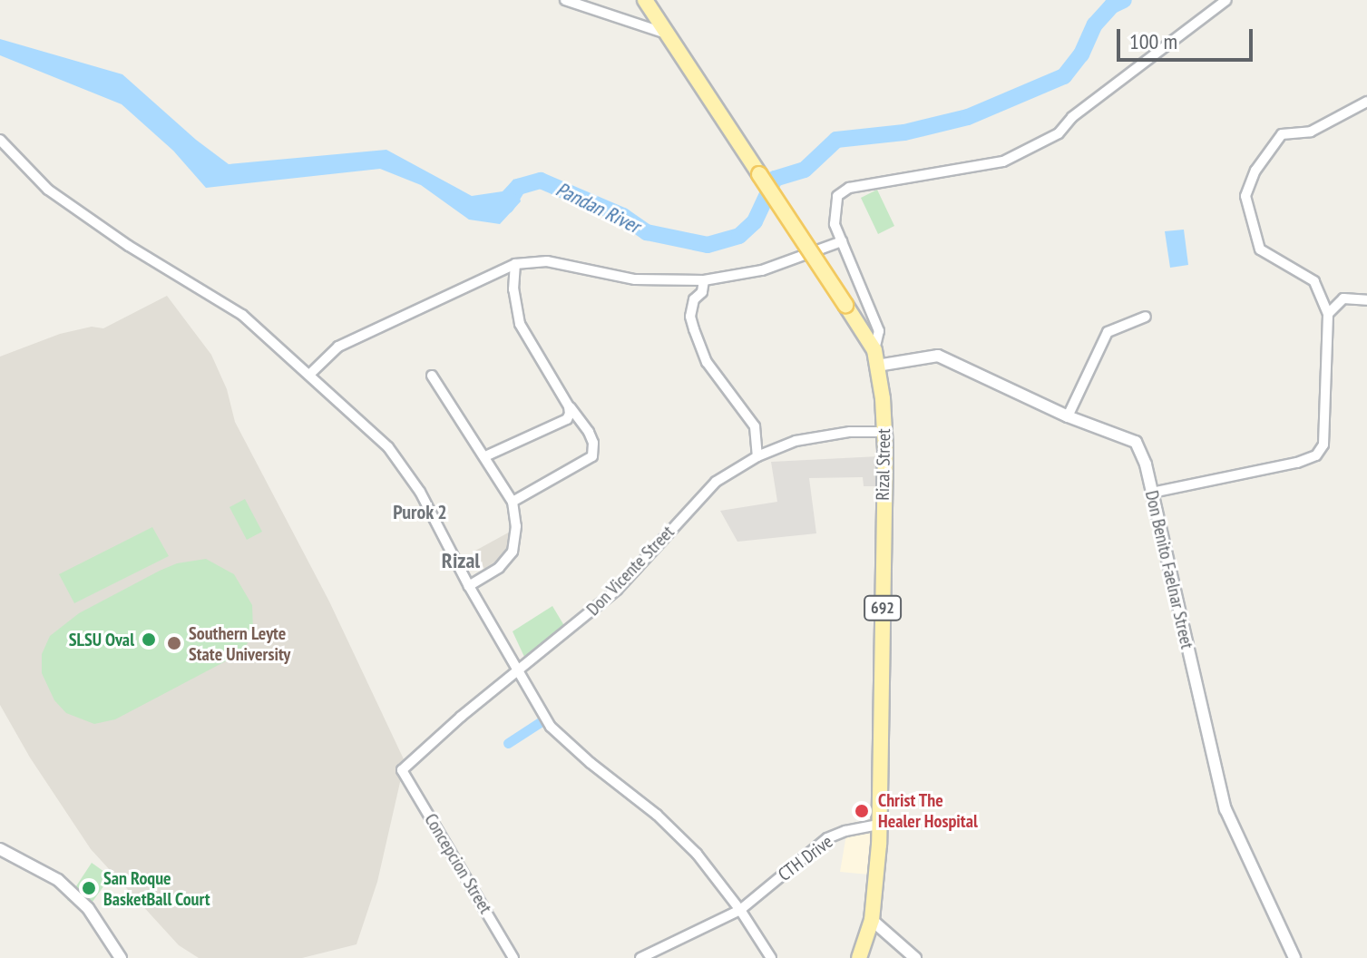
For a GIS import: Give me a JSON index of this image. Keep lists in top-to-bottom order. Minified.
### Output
{"streets":{"main road":["Rizal Street","692"],"street":["Don Benito Faelnar Street","Don Vicente Street","CTH Drive","Concepcion Street"]},"crossings":[["Rizal Street","Don Benito Faelnar Street"],["Rizal Street","Don Vicente Street"],["Rizal Street","692"],["Rizal Street","CTH Drive"],["Don Vicente Street","Concepcion Street"]],"districts":["Purok 2","Rizal"],"water":["Pandan River"],"places":["SLSU Oval","Southern Leyte State University","Christ The Healer Hospital","San Roque BasketBall Court"],"scale_bar":"100 m"}
